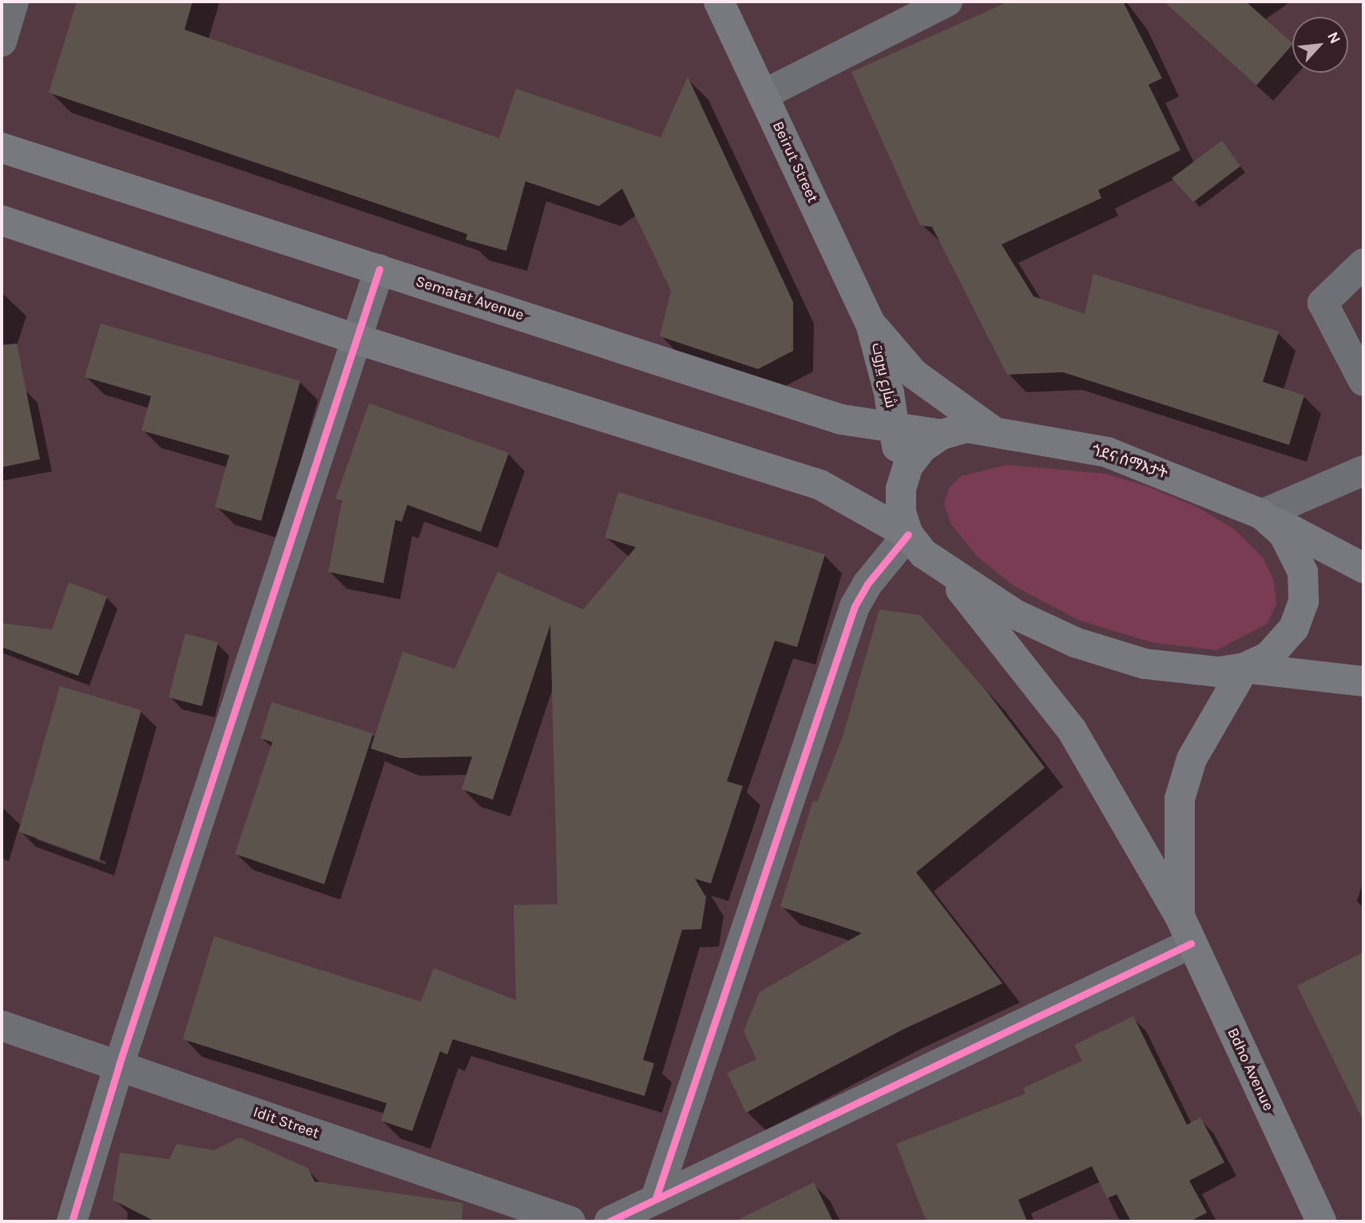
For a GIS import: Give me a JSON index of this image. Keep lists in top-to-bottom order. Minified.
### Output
{"streets":{"main road":["Beirut Street","Sematat Avenue","شارع بيروت","ጎደና ሰማእታት","Bdho Avenue"],"street":["Idit Street"]},"crossings":[["Beirut Street","شارع بيروت"],["Sematat Avenue","شارع بيروت"],["Sematat Avenue","ጎደና ሰማእታት"],["شارع بيروت","ጎደና ሰማእታት"],["ጎደና ሰማእታት","Bdho Avenue"]],"north":"top right"}
